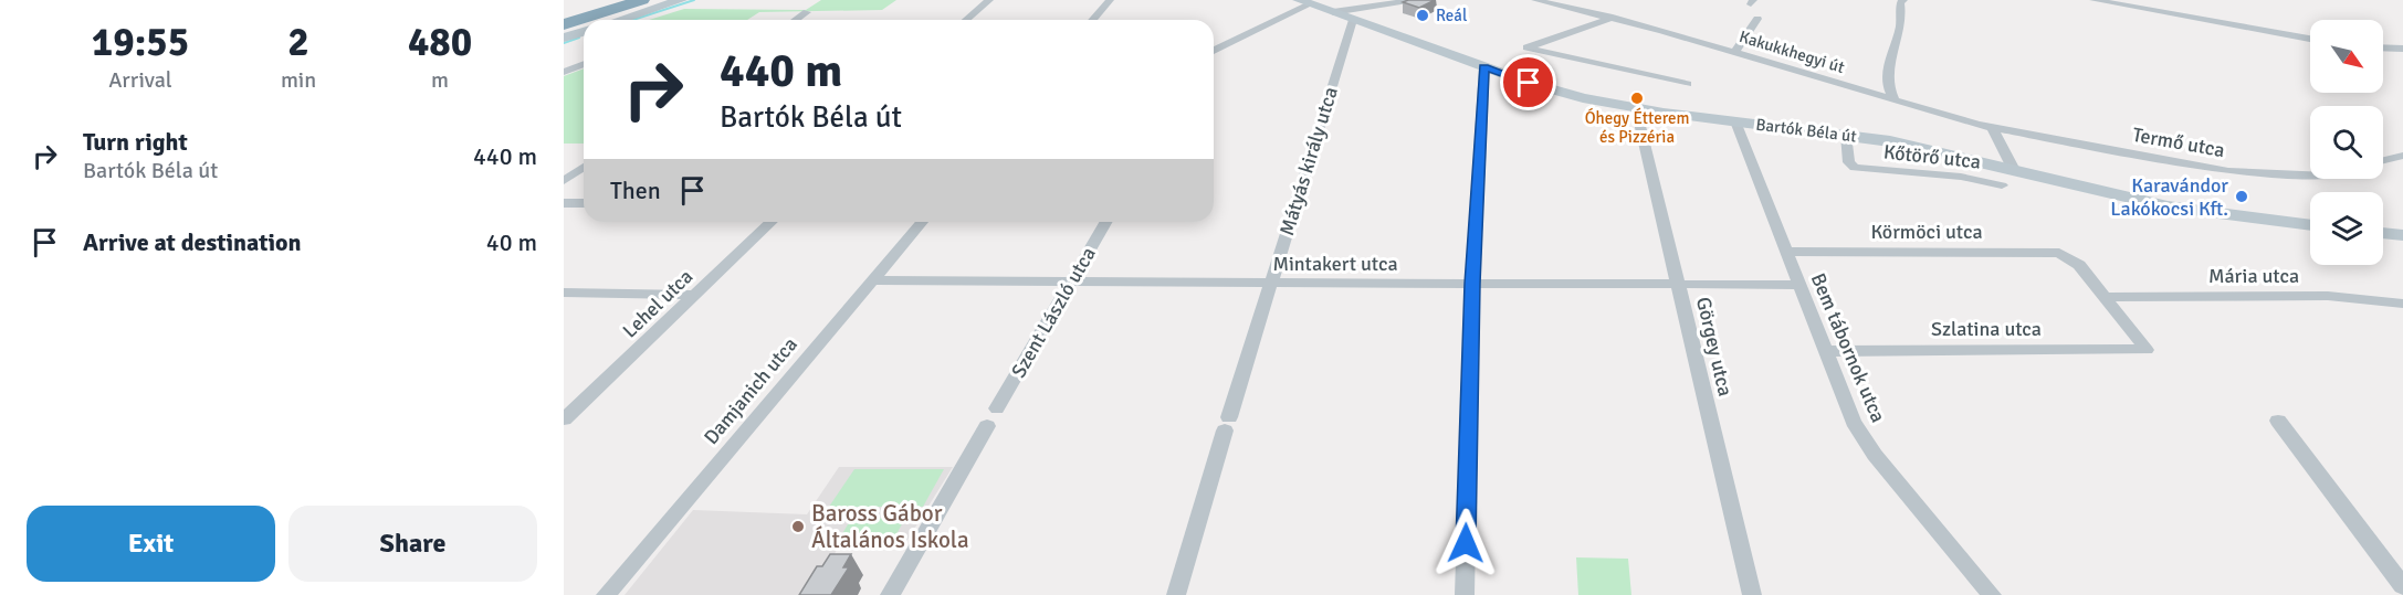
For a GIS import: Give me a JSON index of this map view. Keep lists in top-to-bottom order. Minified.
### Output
{"streets":{"street":["Kakukkhegyi út","Bartók Béla út","Termő utca","Kőtörő utca","Mátyás király utca","Körmöci utca","Mintakert utca","Mária utca","Lehel utca","Szent László utca","Szlatina utca","Görgey utca","Bem tábornok utca","Damjanich utca"]},"crossings":[["Kakukkhegyi út","Termő utca"],["Bartók Béla út","Kőtörő utca"],["Bartók Béla út","Mátyás király utca"],["Bartók Béla út","Görgey utca"],["Bartók Béla út","Bem tábornok utca"],["Mátyás király utca","Mintakert utca"],["Körmöci utca","Mária utca"],["Körmöci utca","Szlatina utca"],["Körmöci utca","Bem tábornok utca"],["Mintakert utca","Szent László utca"],["Mintakert utca","Görgey utca"],["Mintakert utca","Bem tábornok utca"],["Mintakert utca","Damjanich utca"],["Mária utca","Szlatina utca"],["Szlatina utca","Bem tábornok utca"]],"places":["Reál","Óhegy Étterem és Pizzéria","Karavándor Lakókocsi Kft.","Baross Gábor Általános Iskola"],"north":"bottom right","page":{"eta":["19:55","Arrival","2","min","480","m"],"turn":["440 m","Bartók Béla út"],"list":[{"name":"Turn right","note":"Bartók Béla út","value":"440 m"},{"name":"Arrive at destination","value":"40 m"}],"then":"Then","buttons":["Exit","Share"]}}
